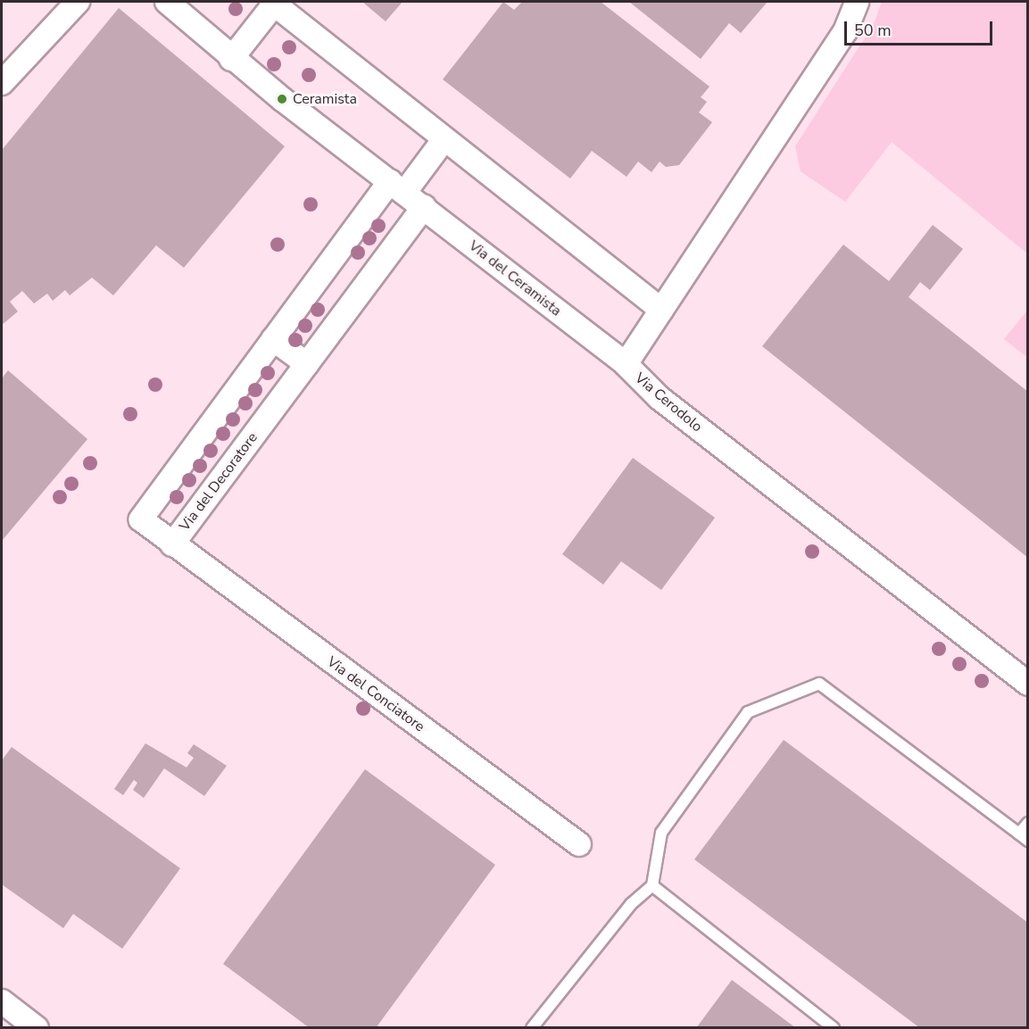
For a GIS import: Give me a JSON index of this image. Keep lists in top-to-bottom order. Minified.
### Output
{"streets":{"street":["Via del Ceramista","Via Cerodolo","Via del Decoratore","Via del Conciatore"]},"crossings":[["Via del Ceramista","Via Cerodolo"],["Via del Ceramista","Via del Decoratore"],["Via del Decoratore","Via del Conciatore"]],"places":["Ceramista"],"scale_bar":"50 m"}
